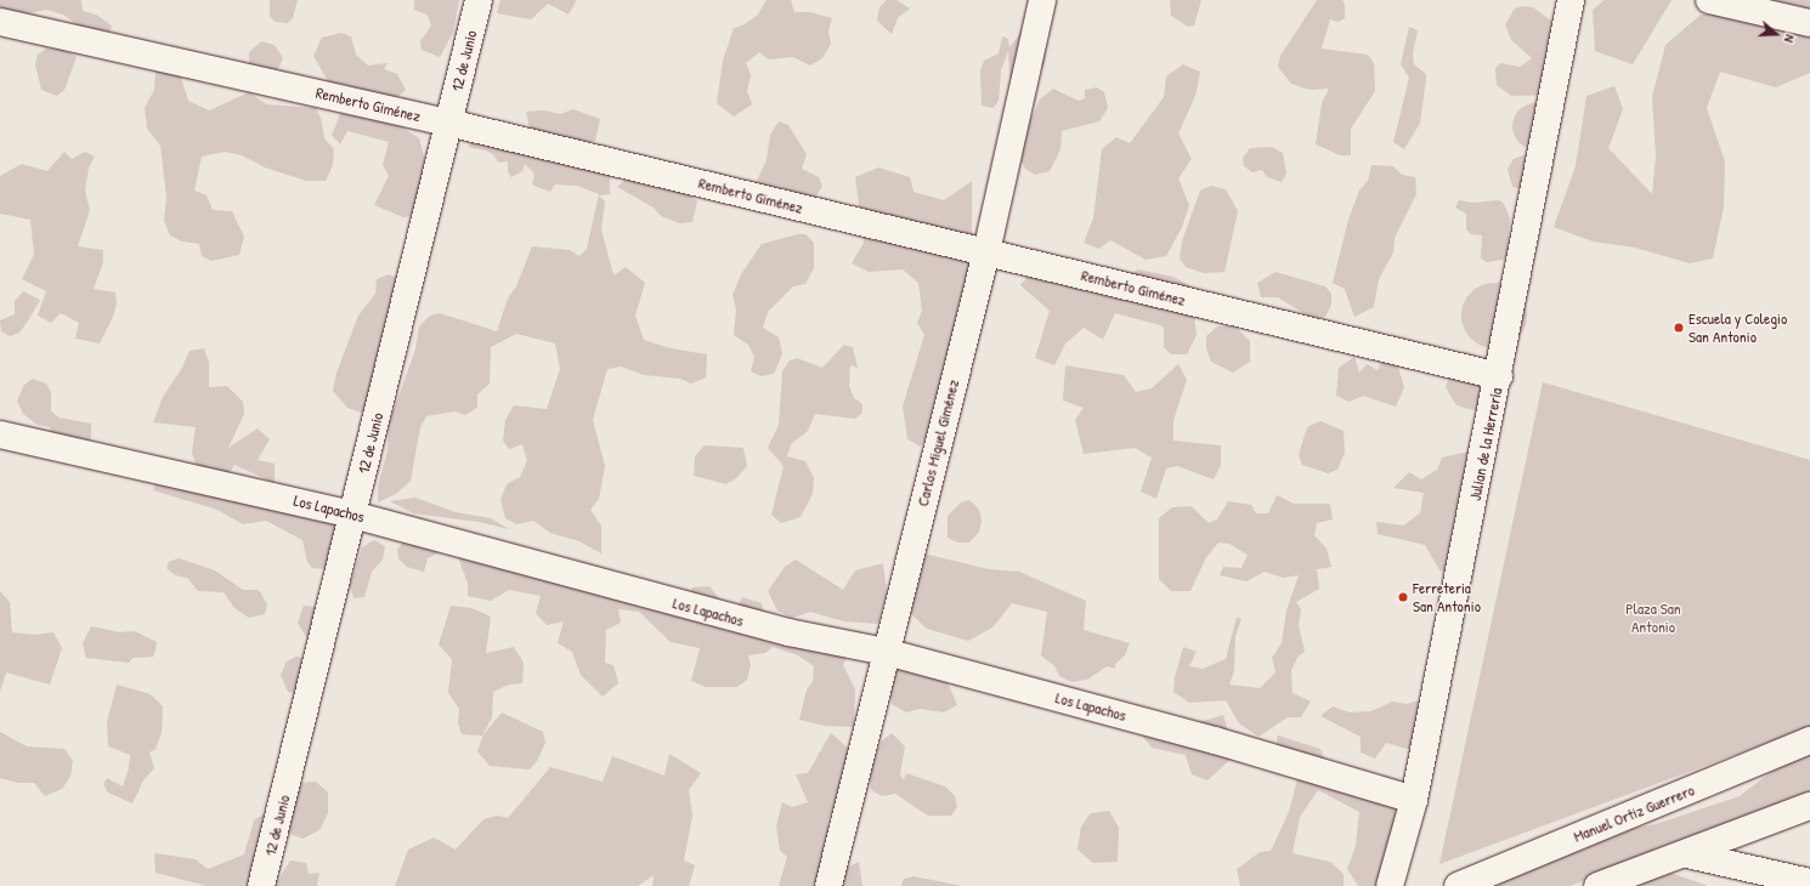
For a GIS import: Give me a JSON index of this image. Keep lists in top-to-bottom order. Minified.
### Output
{"streets":{"street":["12 de Junio","Remberto Giménez","Carlos Miguel Giménez","Julian de la Herrería","Los Lapachos","Manuel Ortiz Guerrero"]},"crossings":[["12 de Junio","Remberto Giménez"],["12 de Junio","Los Lapachos"],["Remberto Giménez","Carlos Miguel Giménez"],["Remberto Giménez","Julian de la Herrería"],["Carlos Miguel Giménez","Los Lapachos"],["Julian de la Herrería","Los Lapachos"]],"parks":["Plaza San Antonio"],"places":["Escuela y Colegio San Antonio","Ferreteria San Antonio"],"north":"right"}
